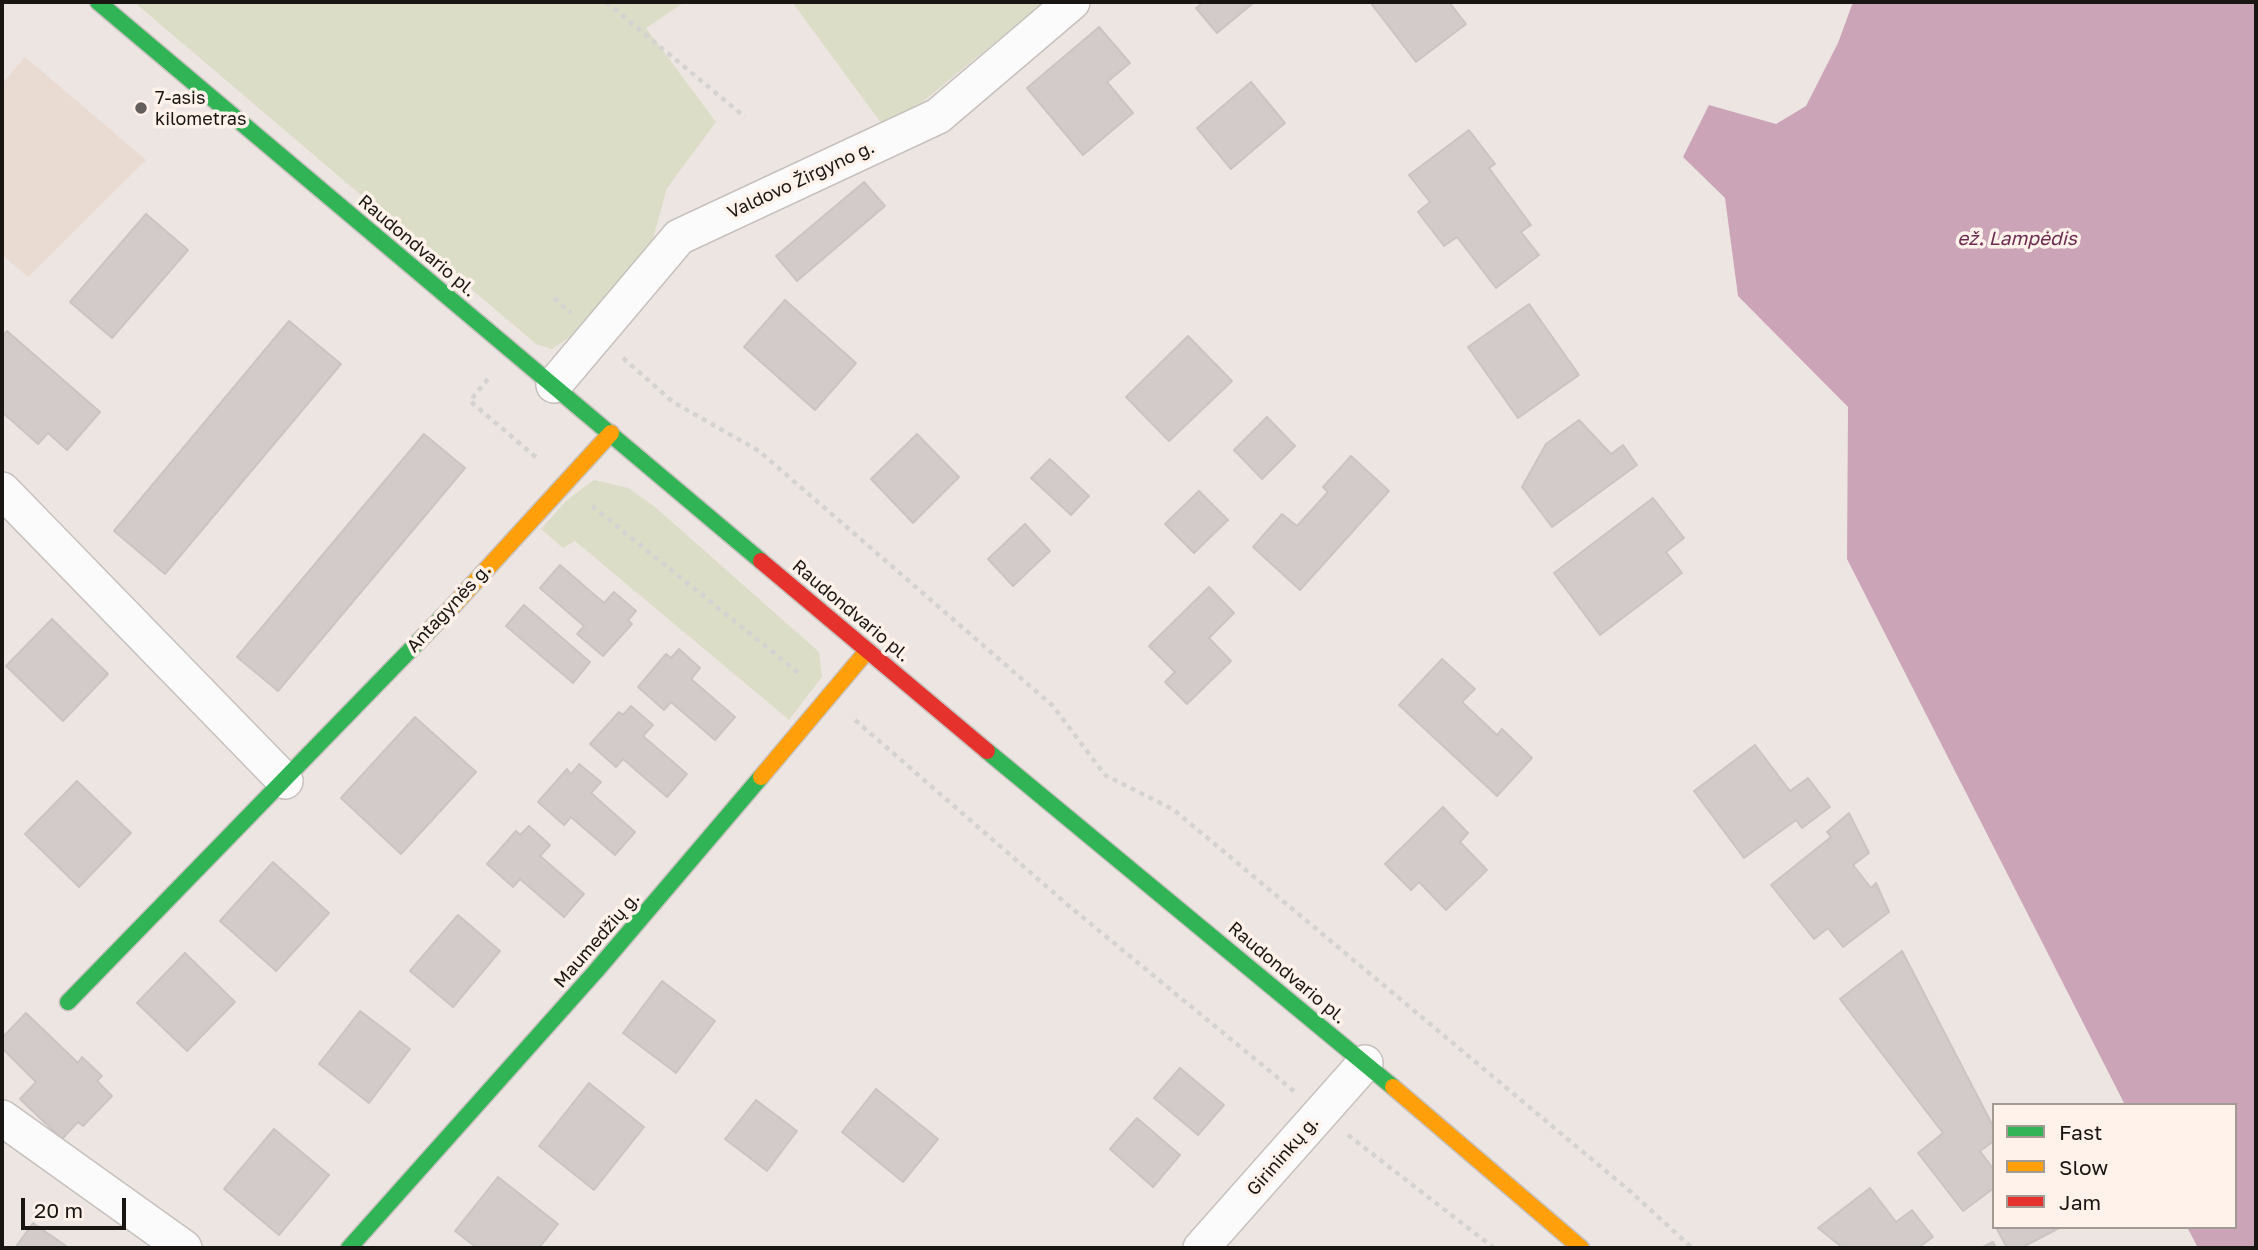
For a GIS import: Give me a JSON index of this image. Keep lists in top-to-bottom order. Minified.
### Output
{"streets":{"main road":["Raudondvario pl.","Antagynės g.","Maumedžių g."],"street":["Valdovo Žirgyno g.","Girininkų g."]},"crossings":[["Valdovo Žirgyno g.","Raudondvario pl."],["Raudondvario pl.","Antagynės g."],["Raudondvario pl.","Maumedžių g."],["Raudondvario pl.","Girininkų g."]],"water":["ež. Lampėdis"],"places":["7-asis kilometras"],"legend":["Fast","Slow","Jam"],"scale_bar":"20 m"}
